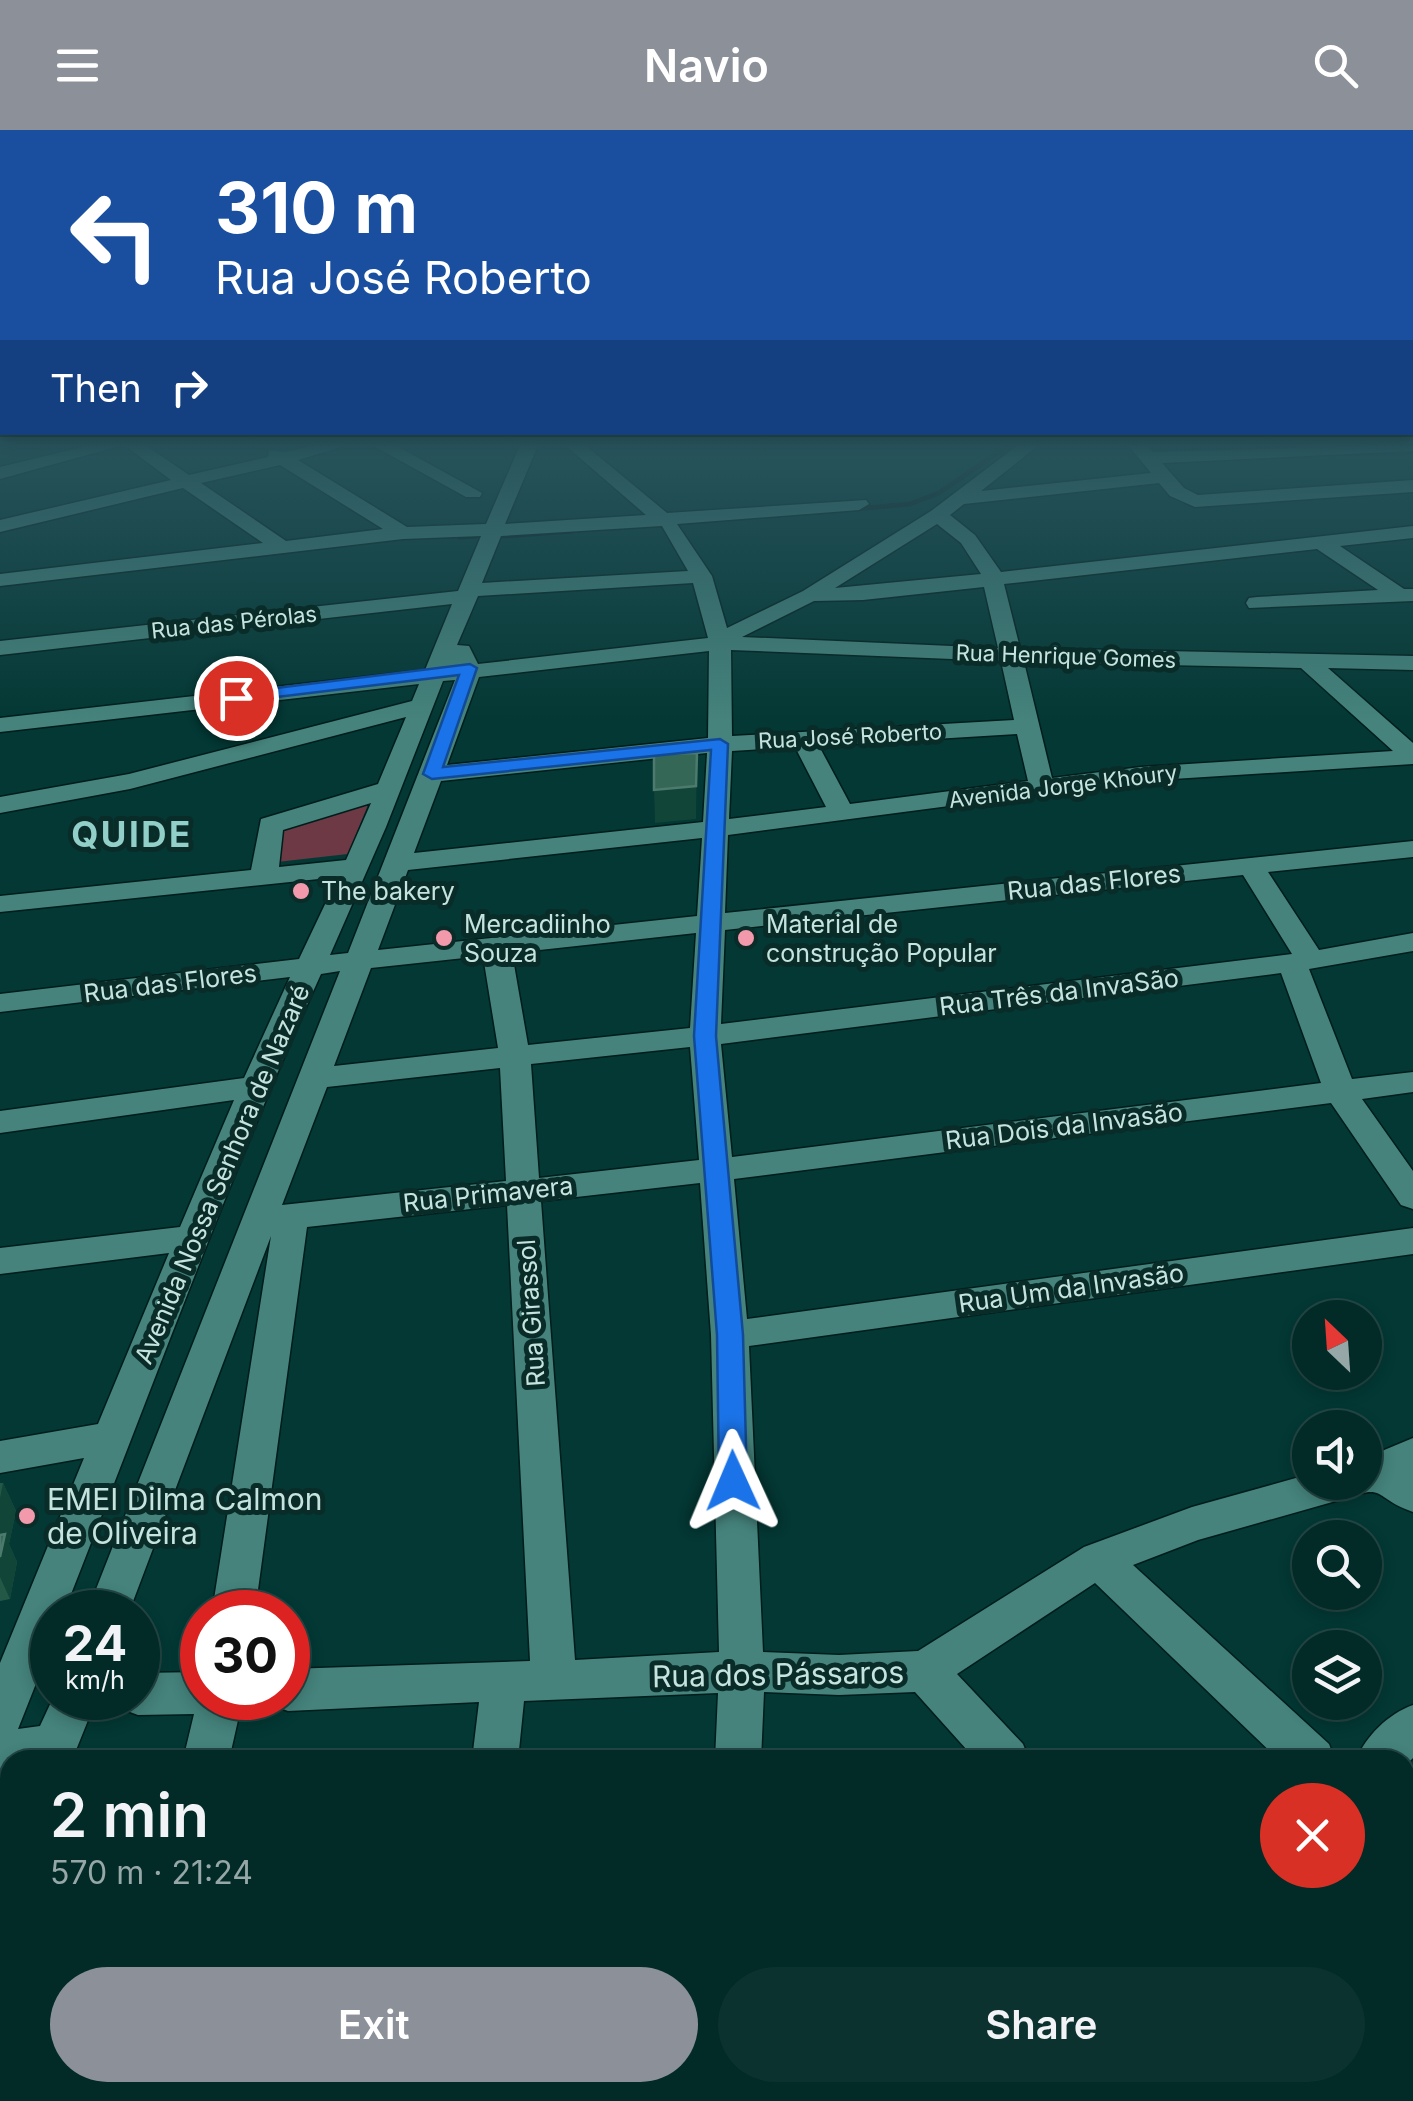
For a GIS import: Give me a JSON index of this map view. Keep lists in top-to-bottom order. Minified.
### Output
{"streets":{"street":["Rua das Pérolas","Rua Henrique Gomes","Rua José Roberto","Avenida Jorge Khoury","Rua das Flores","Rua Três da InvaSão","Rua Dois da Invasão","Avenida Nossa Senhora de Nazaré","Rua Primavera","Rua Um da Invasão","Rua Girassol","Rua dos Pássaros"]},"crossings":[["Rua das Pérolas","Avenida Nossa Senhora de Nazaré"],["Rua Henrique Gomes","Avenida Nossa Senhora de Nazaré"],["Rua José Roberto","Avenida Nossa Senhora de Nazaré"],["Avenida Jorge Khoury","Avenida Nossa Senhora de Nazaré"],["Rua das Flores","Avenida Nossa Senhora de Nazaré"],["Rua das Flores","Rua Girassol"],["Rua Três da InvaSão","Avenida Nossa Senhora de Nazaré"],["Rua Três da InvaSão","Rua Girassol"],["Rua Dois da Invasão","Rua Primavera"],["Avenida Nossa Senhora de Nazaré","Rua Primavera"],["Rua Primavera","Rua Girassol"],["Rua Girassol","Rua dos Pássaros"]],"districts":["QUIDE"],"places":["The bakery","Mercadiinho Souza","Material de construção Popular","EMEI Dilma Calmon de Oliveira"],"north":"top left","page":{"header":"Navio","turn":["310 m","Rua José Roberto"],"then":"Then","speed":"24 km/h","limit":"30","heading":["2 min","570 m · 21:24"],"buttons":["Exit","Share"]}}
